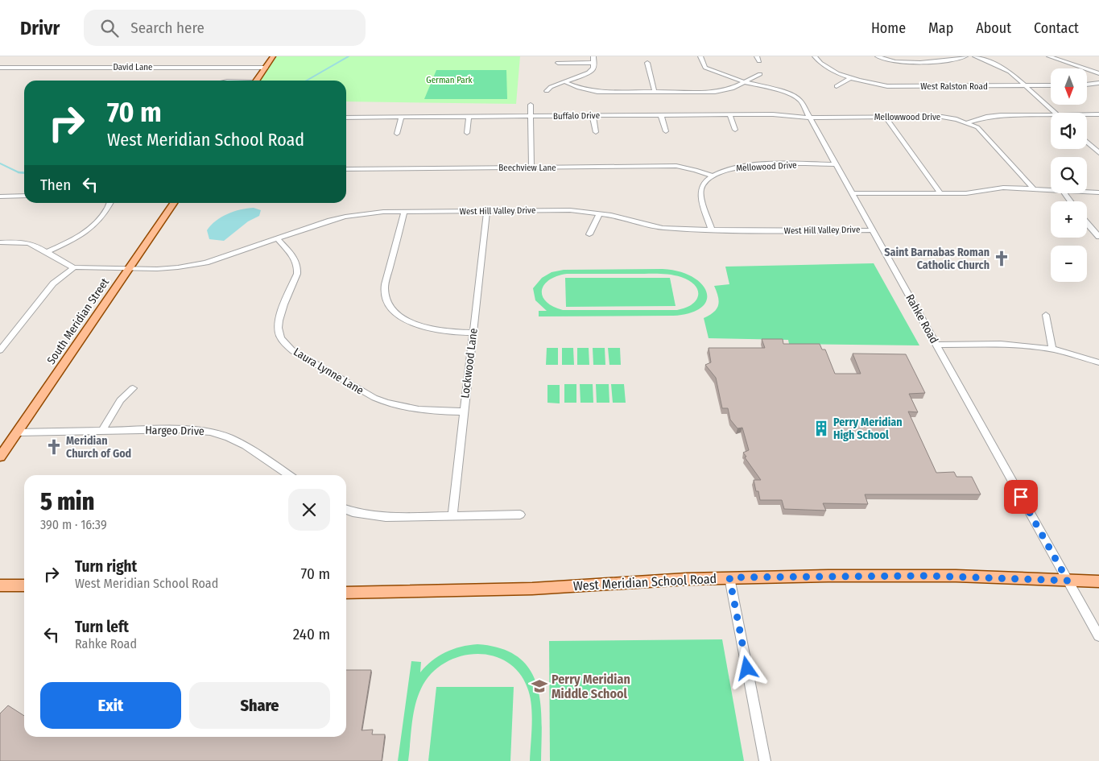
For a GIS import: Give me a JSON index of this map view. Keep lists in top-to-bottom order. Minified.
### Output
{"streets":{"main road":["South Meridian Street","West Meridian School Road"],"street":["David Lane","West Ralston Road","Buffalo Drive","Mellowwood Drive","Mellowood Drive","Beechview Lane","West Hill Valley Drive","Rahke Road","Lockwood Lane","Laura Lynne Lane","Hargeo Drive"]},"crossings":[["Buffalo Drive","Mellowwood Drive"],["Buffalo Drive","Rahke Road"],["Mellowwood Drive","Rahke Road"],["Mellowood Drive","Beechview Lane"],["Mellowood Drive","Rahke Road"],["West Hill Valley Drive","Rahke Road"],["West Hill Valley Drive","South Meridian Street"],["West Hill Valley Drive","Lockwood Lane"],["West Hill Valley Drive","Laura Lynne Lane"],["Rahke Road","West Meridian School Road"],["South Meridian Street","Hargeo Drive"],["Lockwood Lane","Laura Lynne Lane"]],"parks":["German Park"],"places":{"church":["Saint Barnabas Roman Catholic Church","Meridian Church of God"],"building":["Perry Meridian High School"],"school or university":["Perry Meridian Middle School"]},"north":"bottom","page":{"header":"Drivr","search":"Search here","nav":["Home","Map","About","Contact"],"map_buttons":["+","−"],"turn":["70 m","West Meridian School Road"],"then":"Then","heading":["5 min","390 m · 16:39"],"list":[{"name":"Turn right","note":"West Meridian School Road","value":"70 m"},{"name":"Turn left","note":"Rahke Road","value":"240 m"}],"buttons":["Exit","Share"]}}
